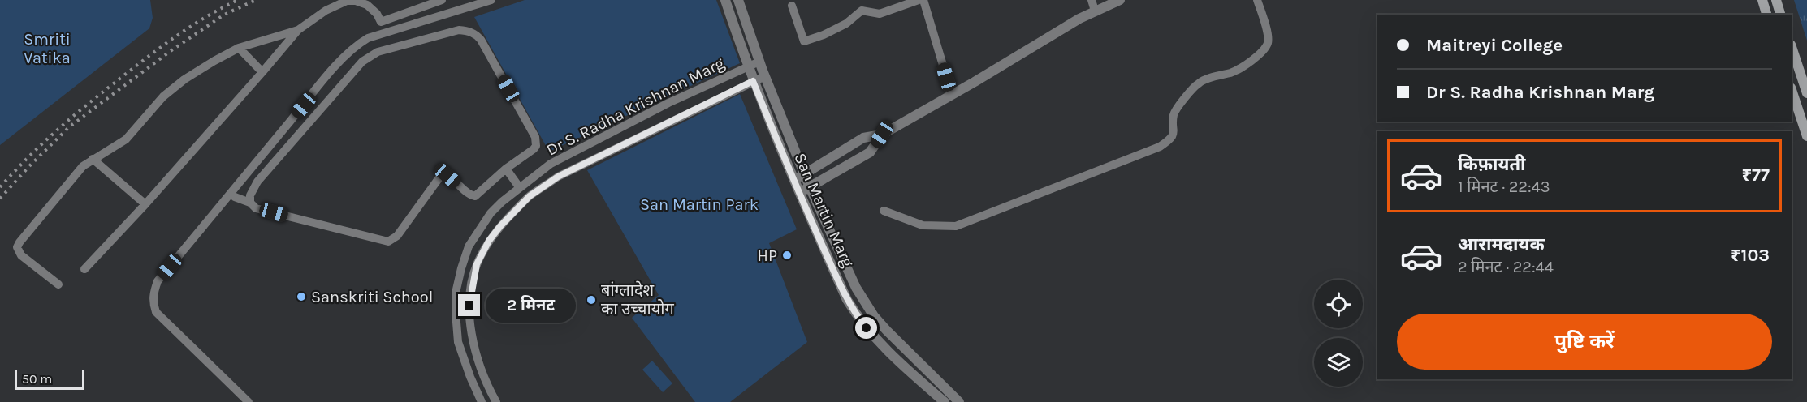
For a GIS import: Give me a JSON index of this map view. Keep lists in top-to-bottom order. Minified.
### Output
{"streets":{"street":["Dr S. Radha Krishnan Marg","San Martin Marg"]},"crossings":[["Dr S. Radha Krishnan Marg","San Martin Marg"]],"parks":["Smriti Vatika","San Martin Park"],"places":["HP","Sanskriti School","बांग्लादेश का उच्चायोग"],"scale_bar":"50 m","page":{"banner":["Maitreyi College","Dr S. Radha Krishnan Marg"],"list":[{"name":"किफ़ायती","note":"1 मिनट · 22:43","value":"₹77"},{"name":"आरामदायक","note":"2 मिनट · 22:44","value":"₹103"}],"bubble":"2 मिनट","buttons":"पुष्टि करें","scale":"50 m"}}
